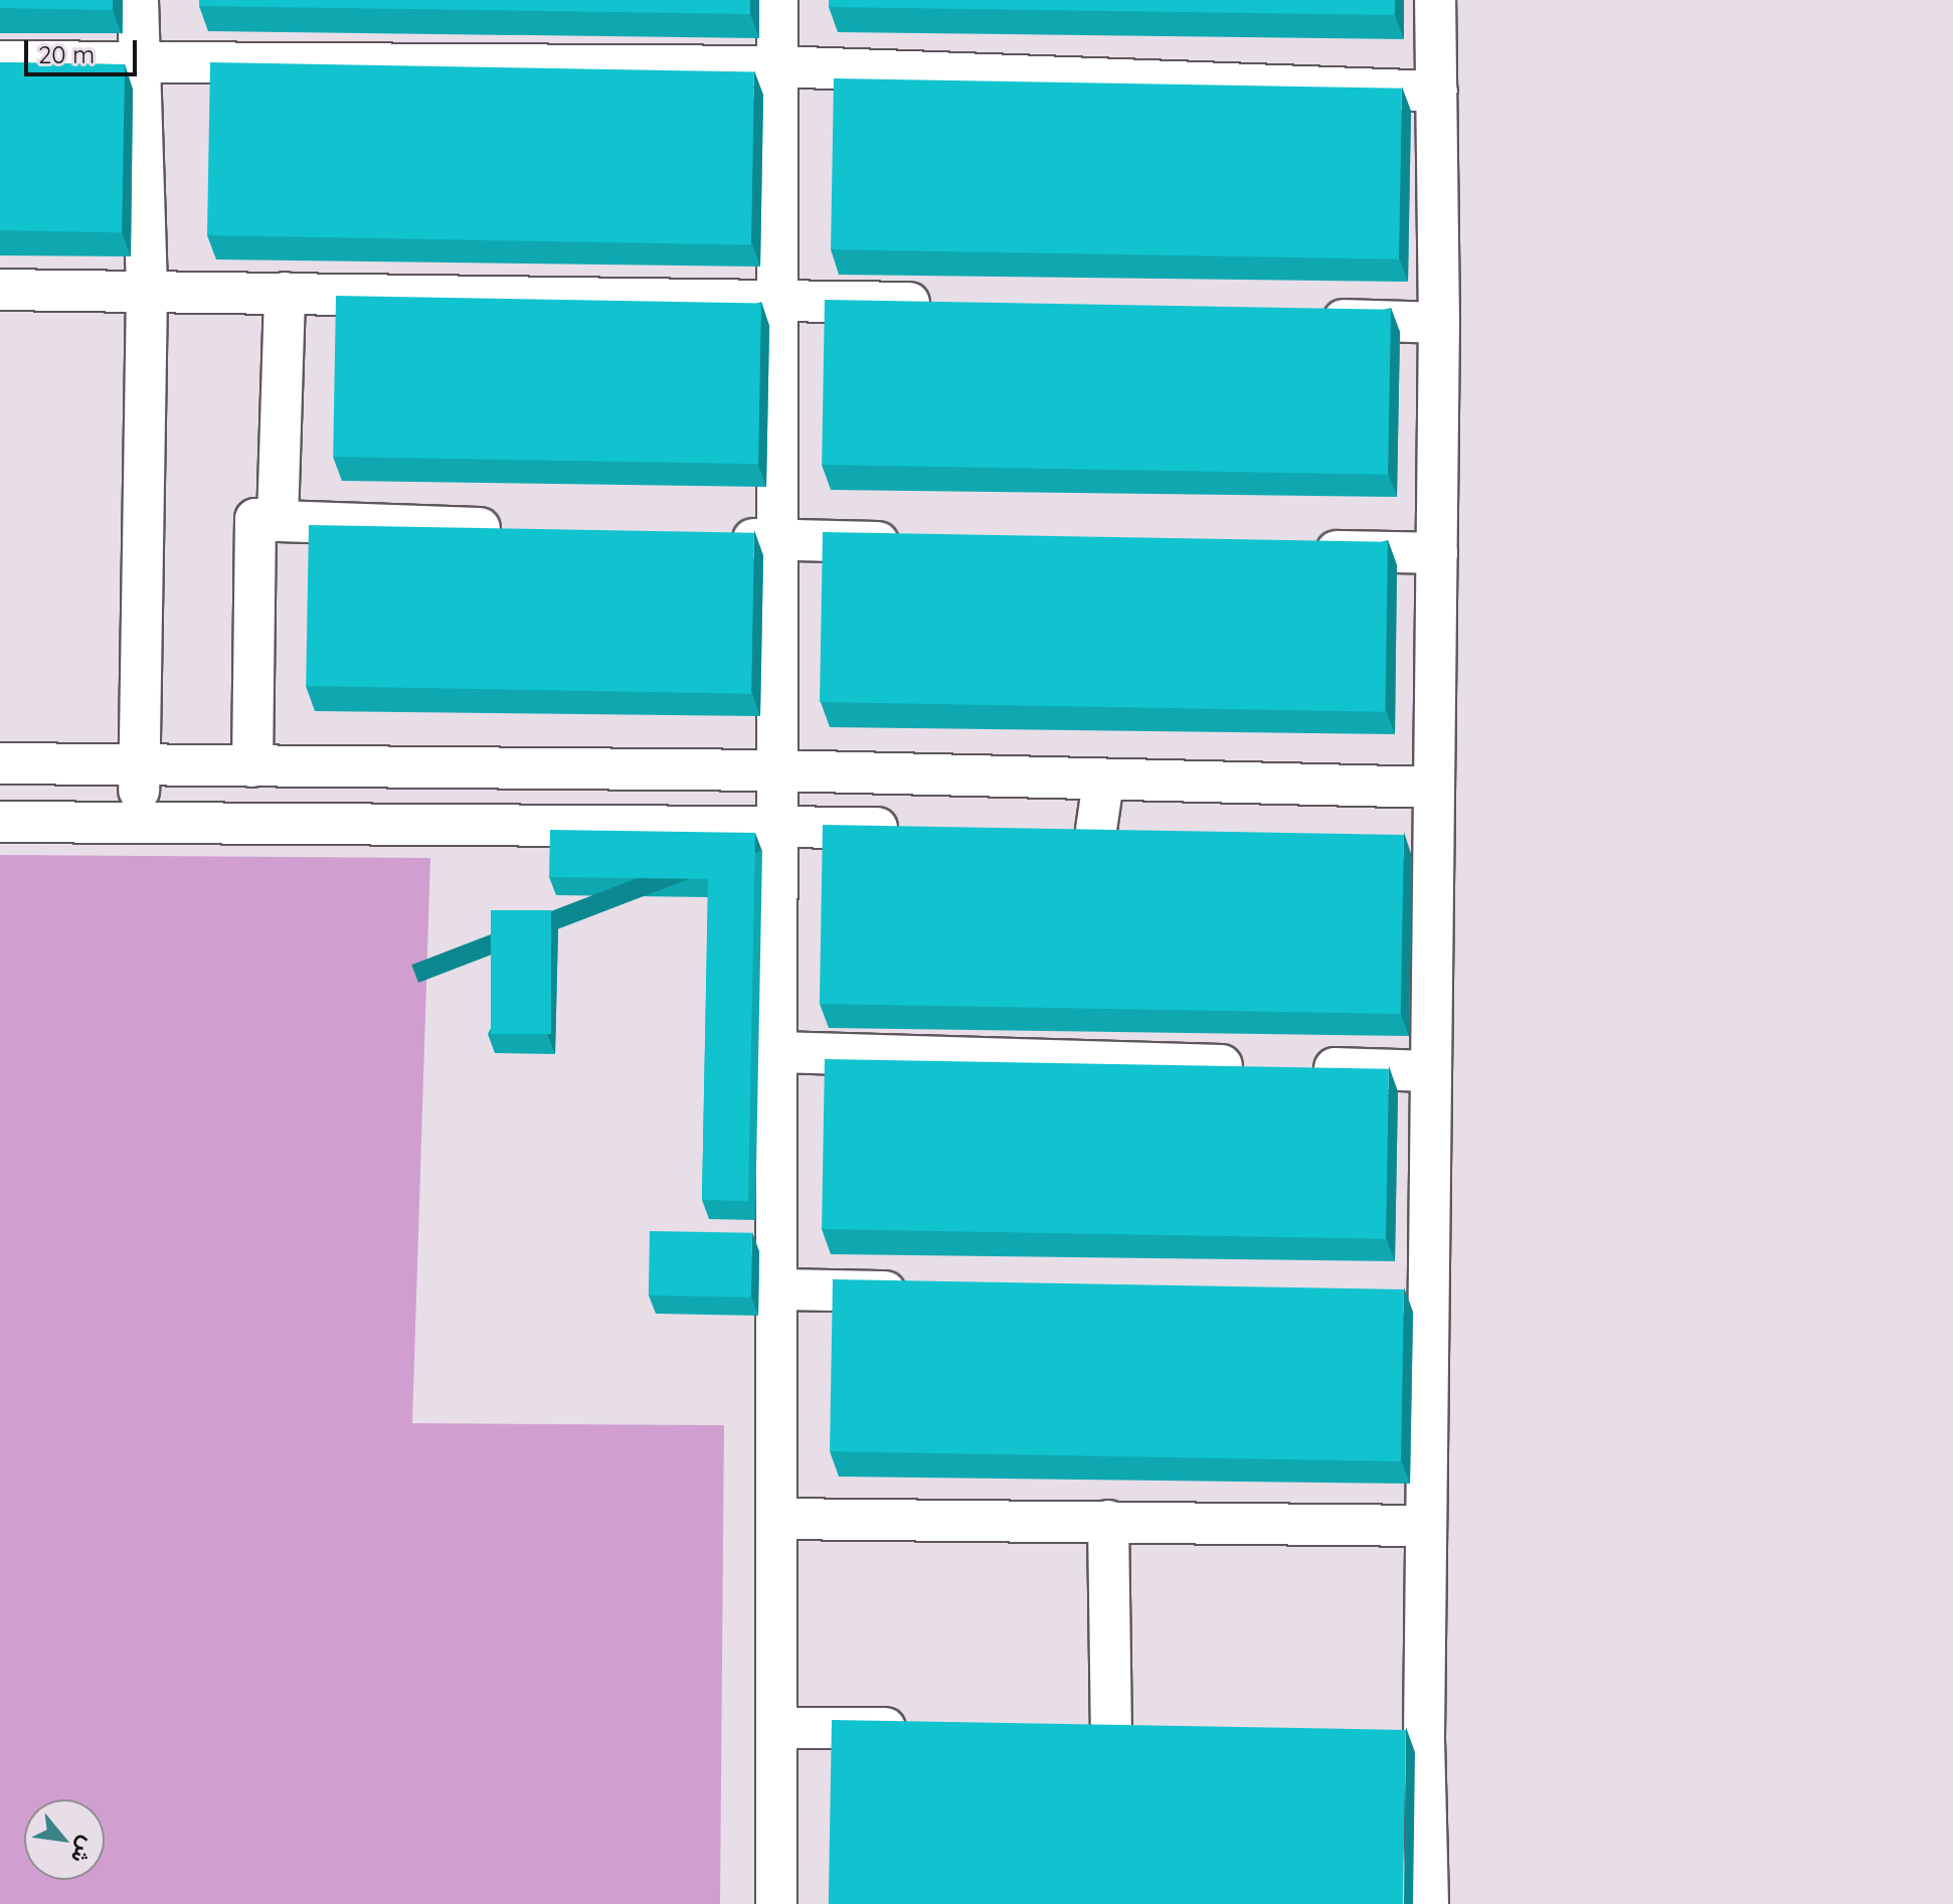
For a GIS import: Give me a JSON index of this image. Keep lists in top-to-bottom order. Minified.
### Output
{"scale_bar":"20 m","north":"bottom right"}
